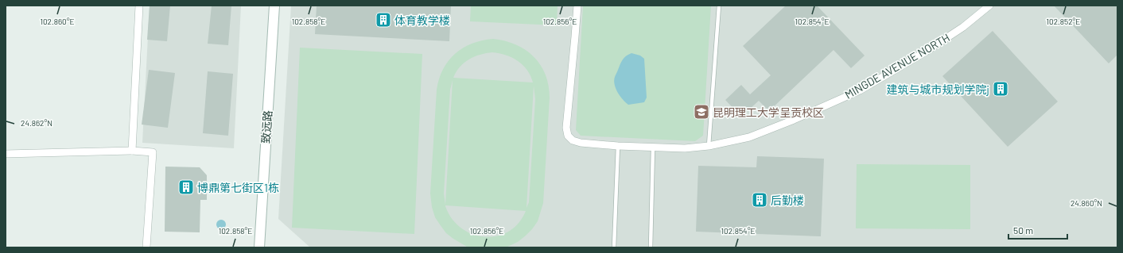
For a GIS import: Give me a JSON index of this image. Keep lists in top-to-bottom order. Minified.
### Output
{"streets":{"street":["MINGDE AVENUE NORTH","致远路"]},"places":{"building":["体育教学楼","建筑与城市规划学院j","博鼎第七街区1栋","后勤楼"],"school or university":["昆明理工大学呈贡校区"]},"scale_bar":"50 m","coordinates":["102.860°E","102.858°E","102.856°E","102.854°E","102.852°E","24.862°N","24.860°N"]}
